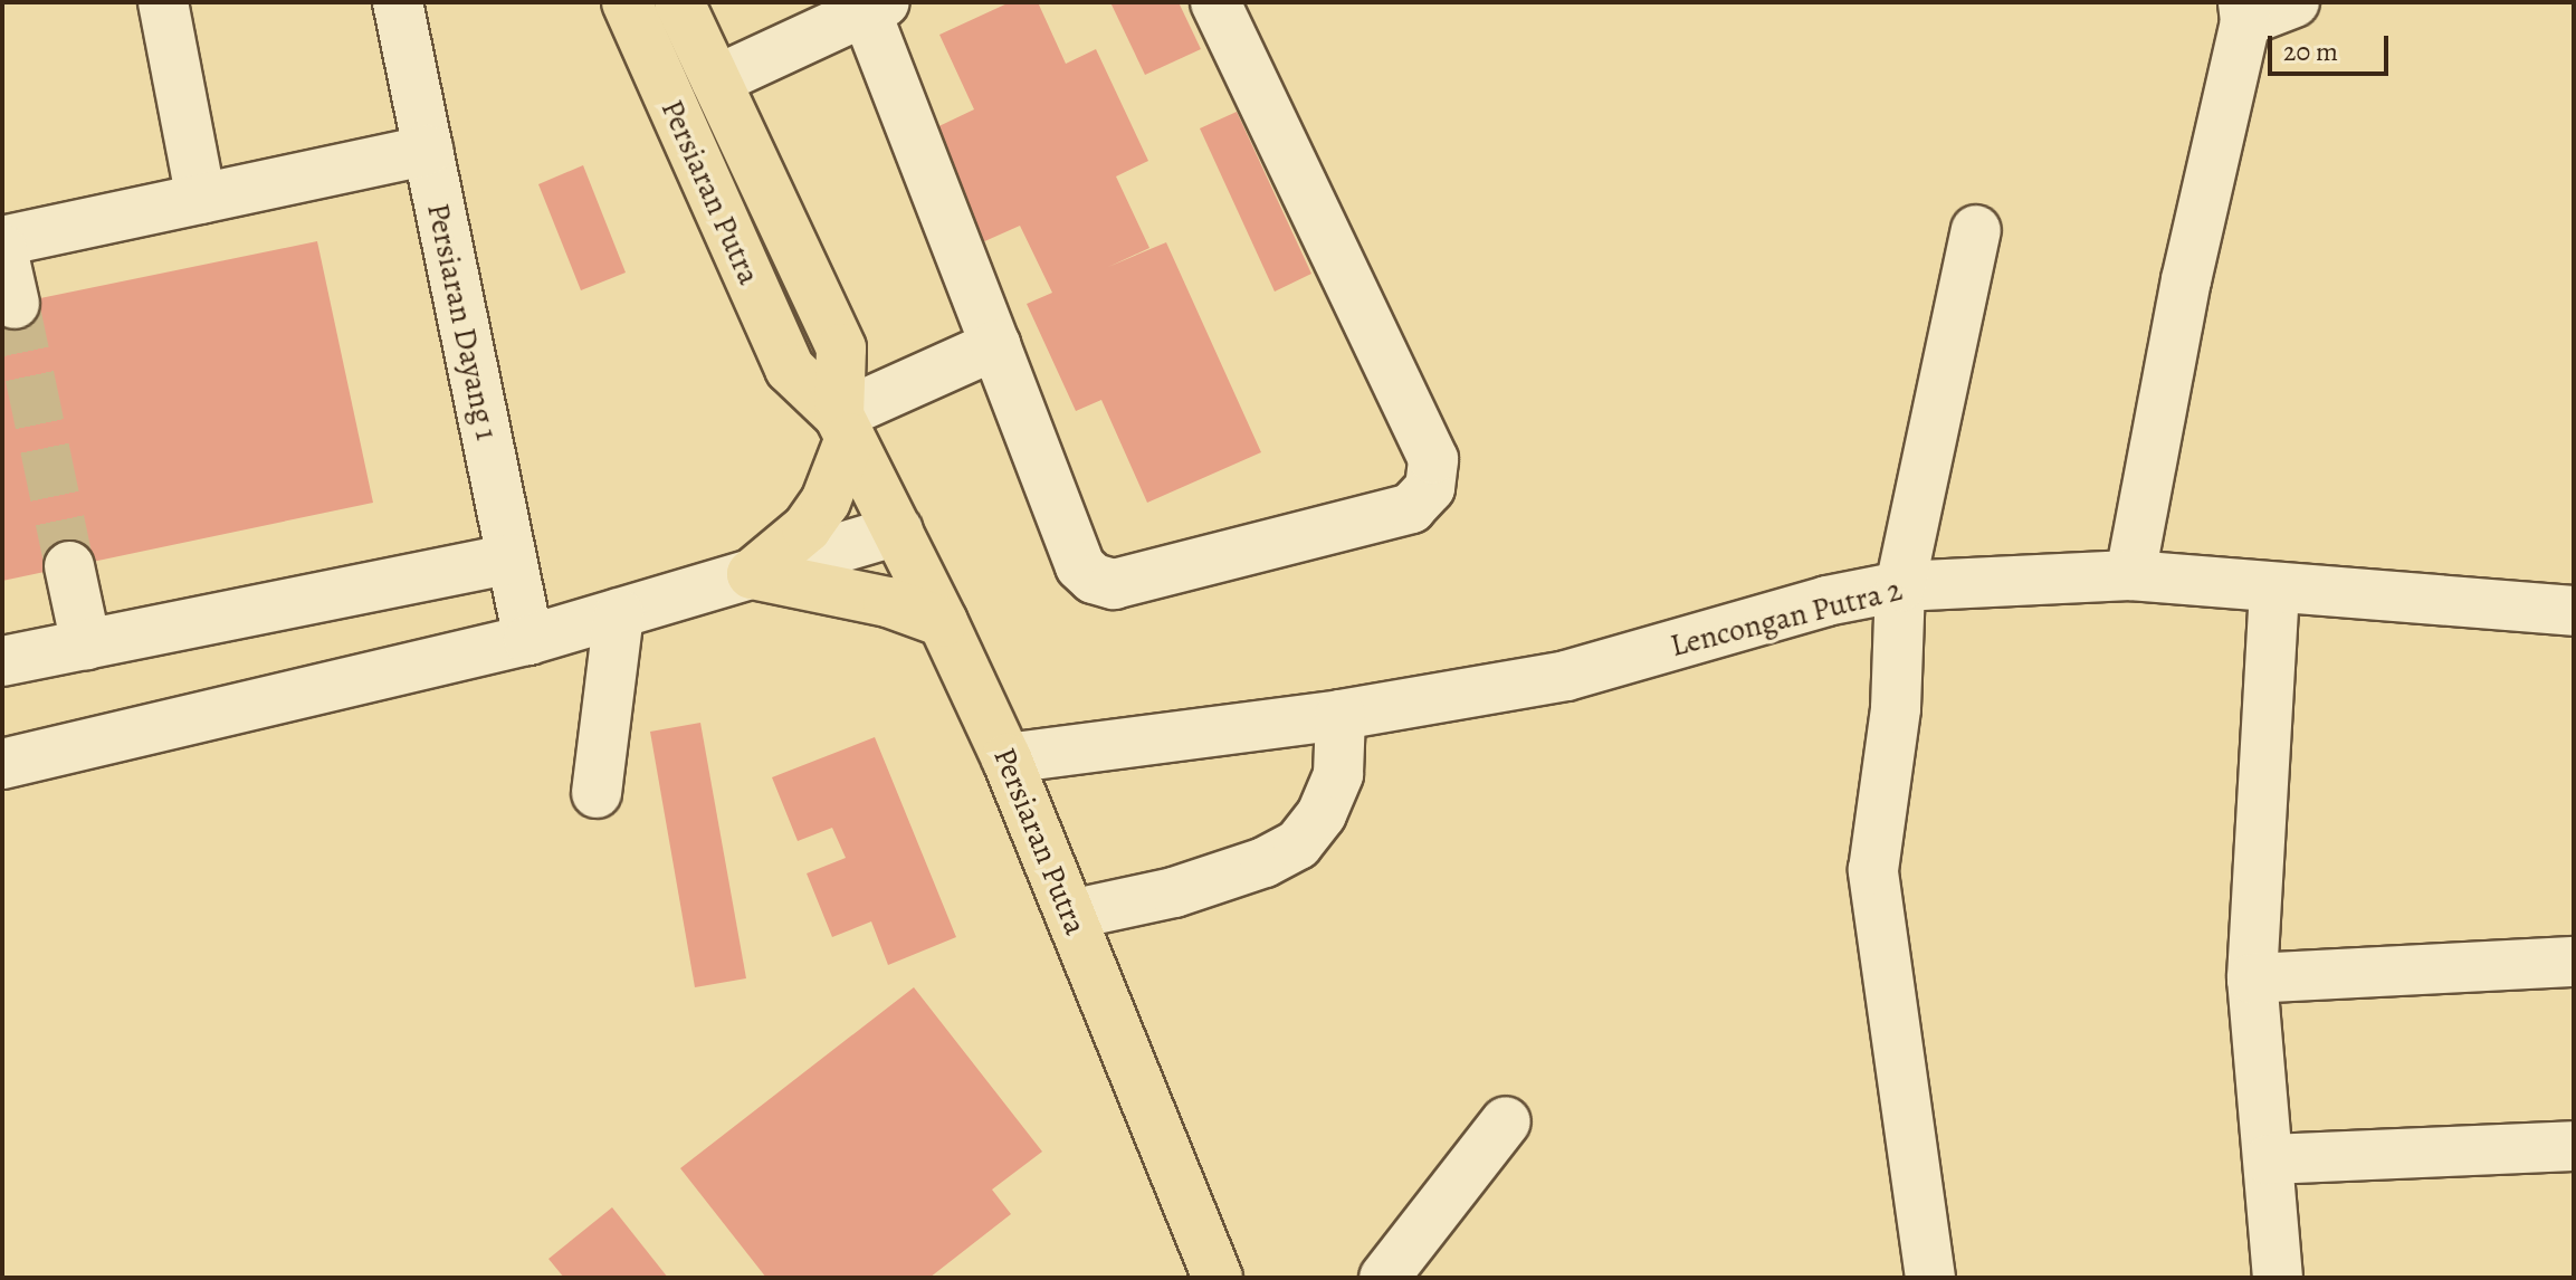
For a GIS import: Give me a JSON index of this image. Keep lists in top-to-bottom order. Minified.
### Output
{"streets":{"main road":["Persiaran Putra"],"street":["Persiaran Dayang 1","Lencongan Putra 2"]},"crossings":[["Persiaran Putra","Lencongan Putra 2"]],"scale_bar":"20 m"}
